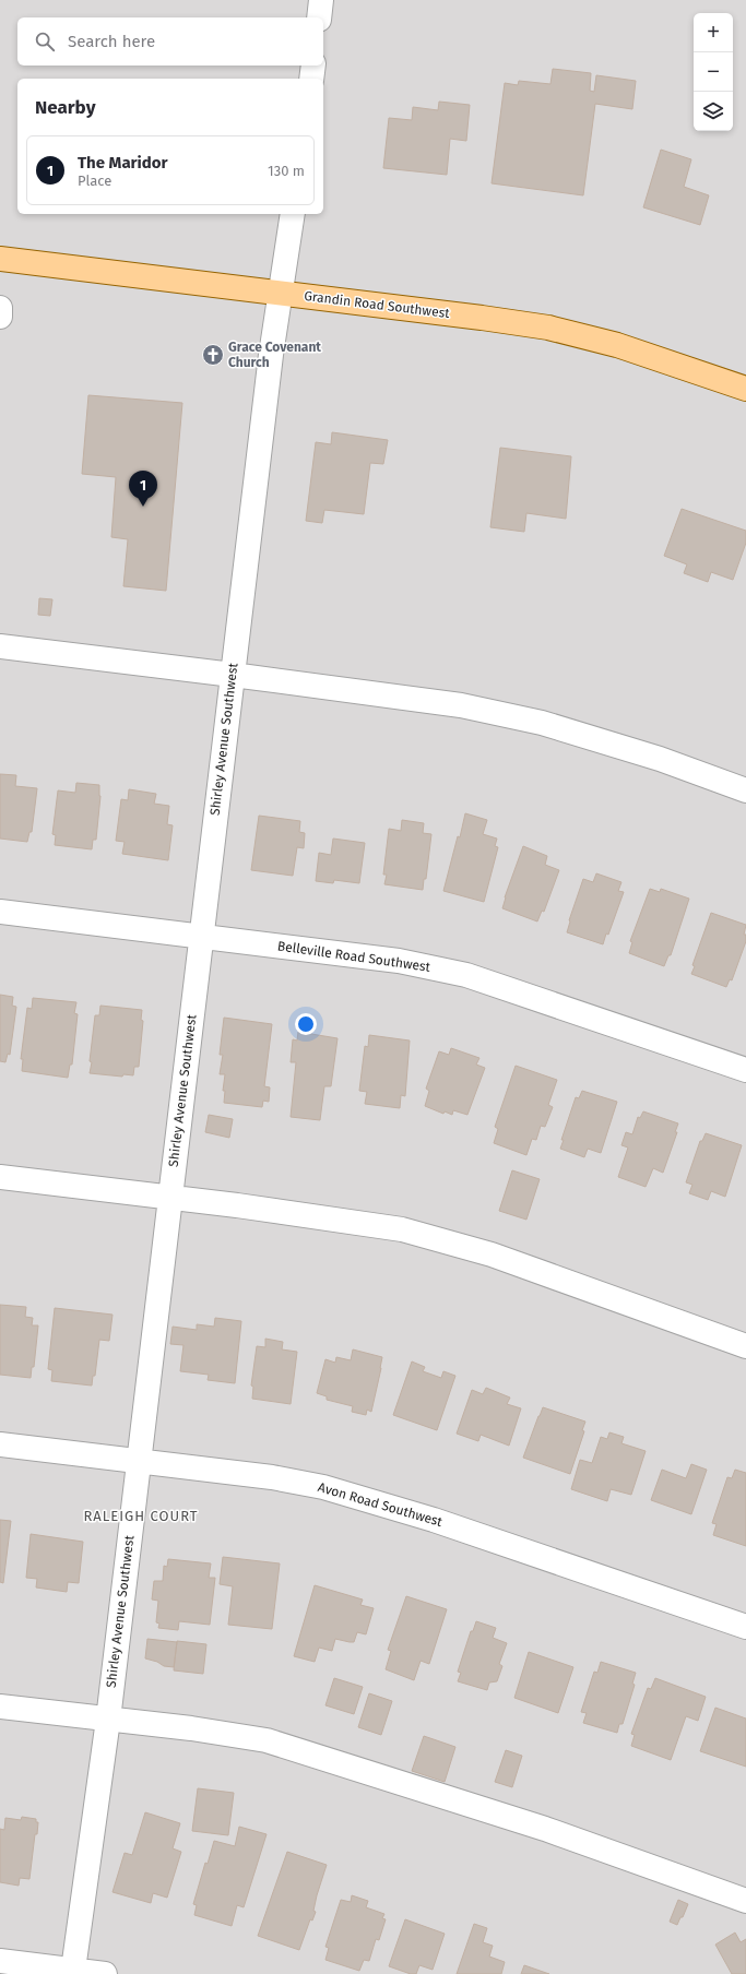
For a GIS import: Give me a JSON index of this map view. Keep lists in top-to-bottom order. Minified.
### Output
{"streets":{"main road":["Grandin Road Southwest"],"street":["Shirley Avenue Southwest","Belleville Road Southwest","Avon Road Southwest"]},"crossings":[["Grandin Road Southwest","Shirley Avenue Southwest"],["Shirley Avenue Southwest","Belleville Road Southwest"],["Shirley Avenue Southwest","Avon Road Southwest"]],"districts":["RALEIGH COURT"],"places":{"church":["Grace Covenant Church"]},"page":{"map_buttons":["+","−"],"search":"Search here","heading":"Nearby","list":[{"mark":"1","name":"The Maridor","note":"Place","value":"130 m"}],"pins":"1"}}
